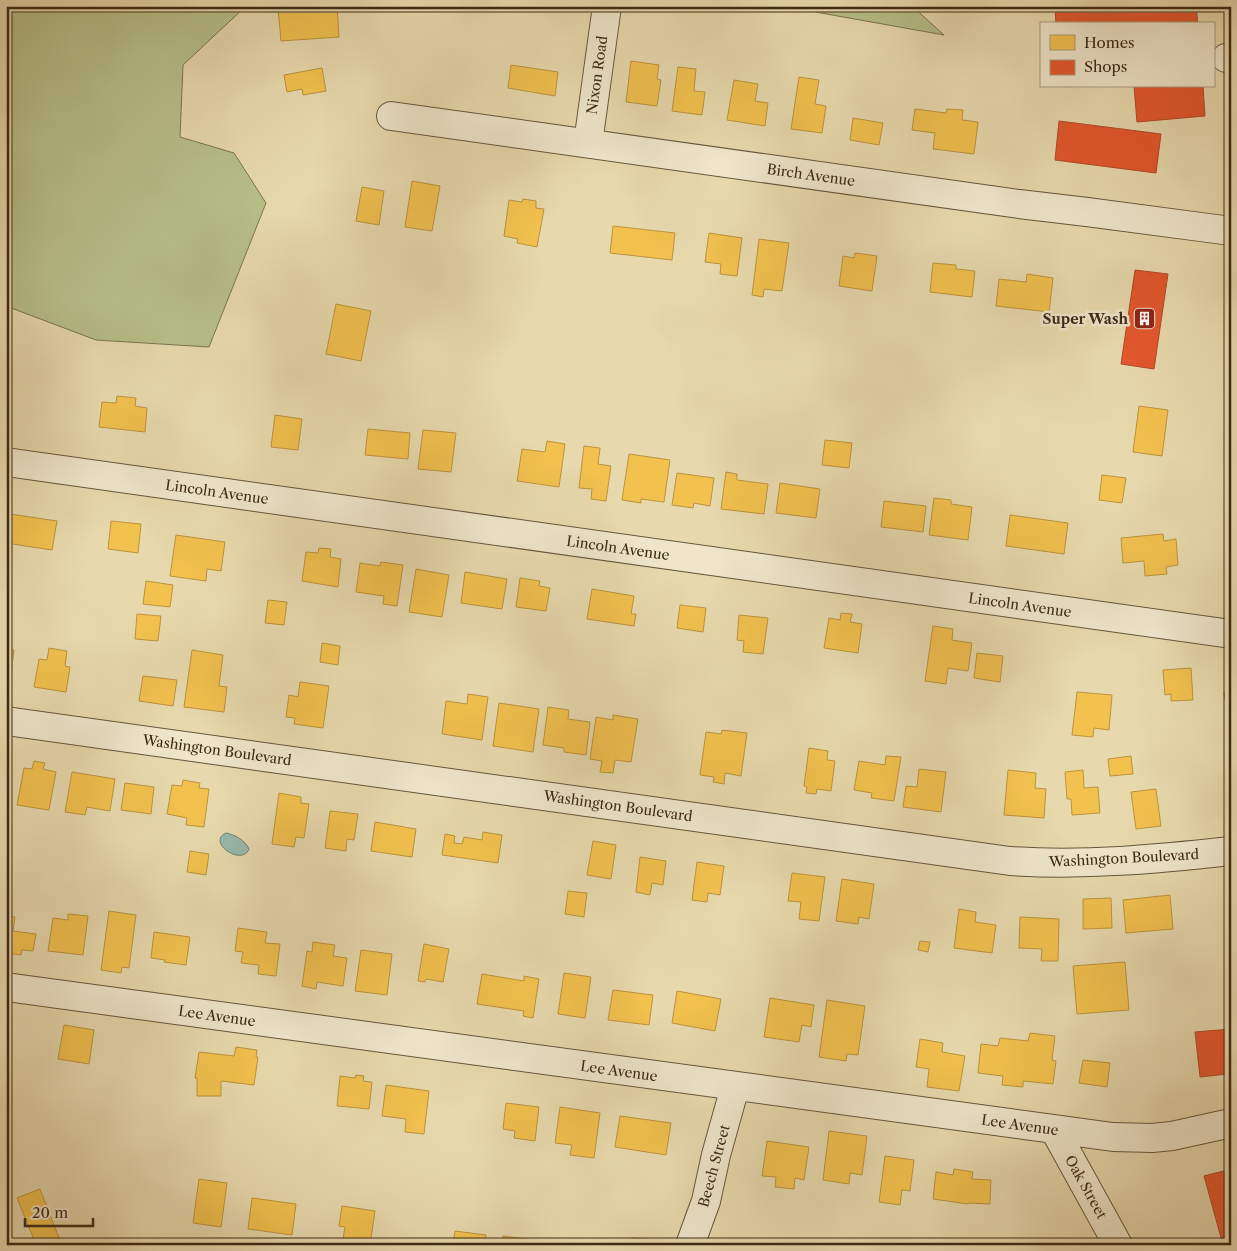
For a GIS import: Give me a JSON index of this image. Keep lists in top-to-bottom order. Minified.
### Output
{"streets":{"street":["Nixon Road","Birch Avenue","Lincoln Avenue","Washington Boulevard","Lee Avenue","Beech Street","Oak Street"]},"crossings":[["Nixon Road","Birch Avenue"],["Lee Avenue","Beech Street"],["Lee Avenue","Oak Street"]],"places":{"building":["Super Wash"]},"legend":["Homes","Shops"],"scale_bar":"20 m"}
